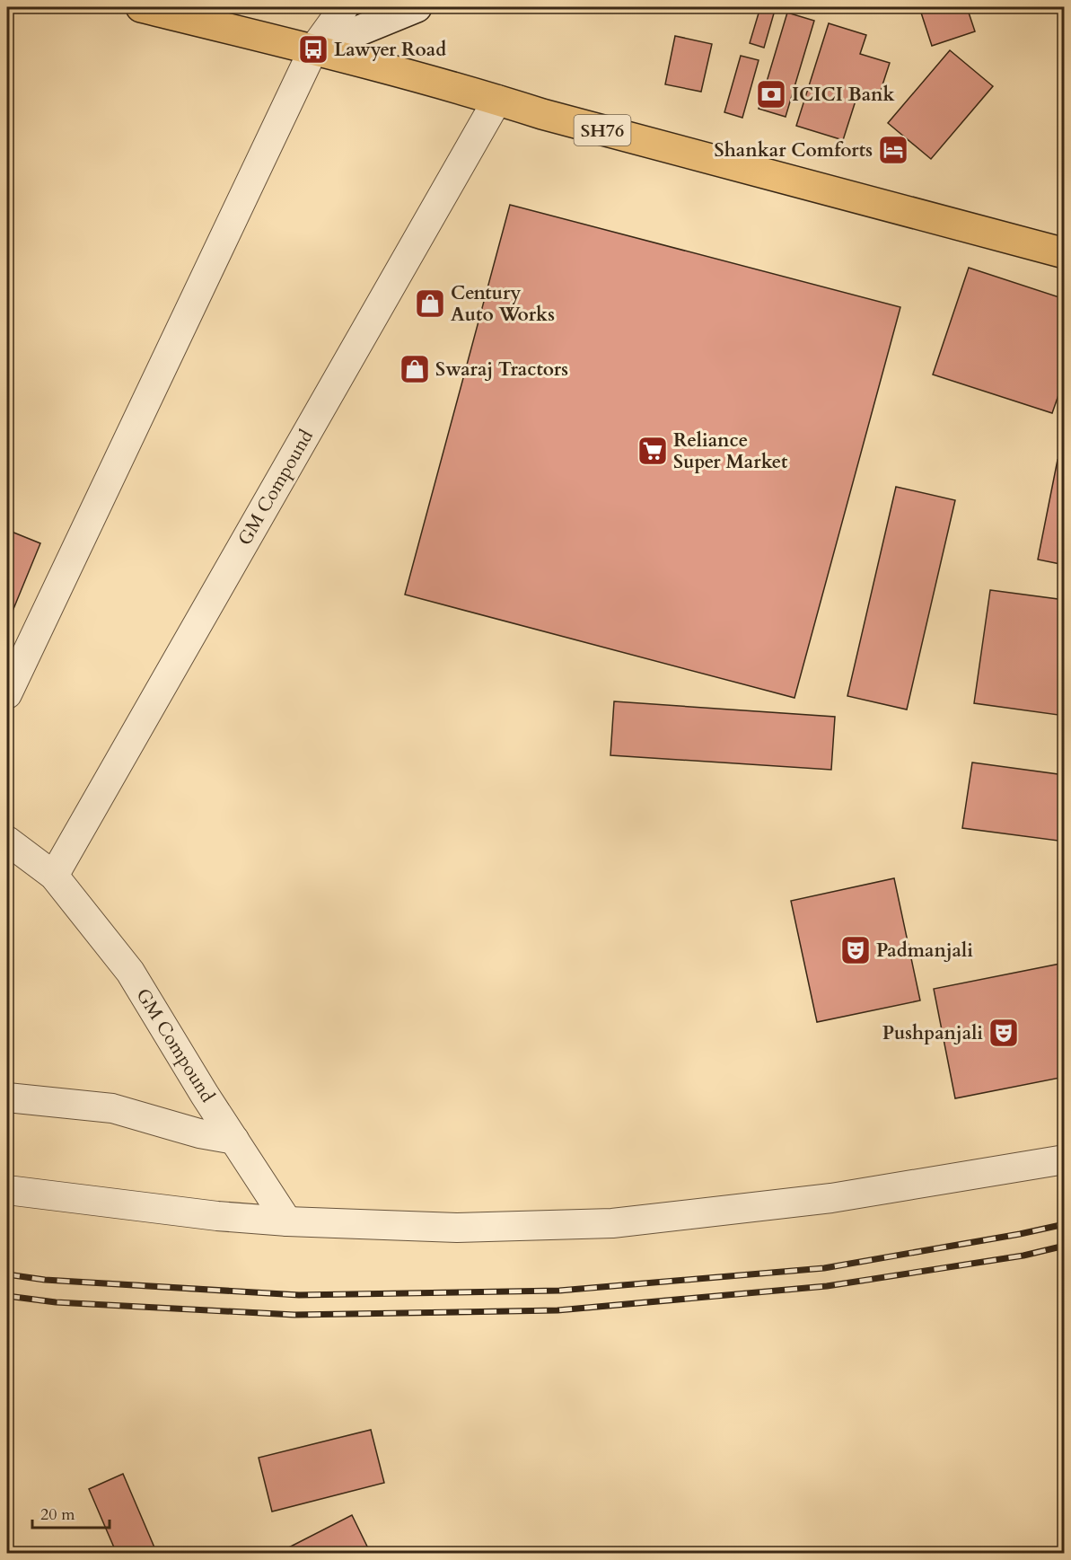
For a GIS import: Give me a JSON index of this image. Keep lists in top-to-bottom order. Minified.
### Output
{"streets":{"main road":["SH76"],"street":["GM Compound"]},"crossings":[["SH76","GM Compound"]],"places":{"bus stop":["Lawyer Road"],"bank":["ICICI Bank"],"hotel":["Shankar Comforts"],"shop":["Century Auto Works","Swaraj Tractors"],"supermarket":["Reliance Super Market"],"theatre":["Padmanjali","Pushpanjali"]},"scale_bar":"20 m"}
